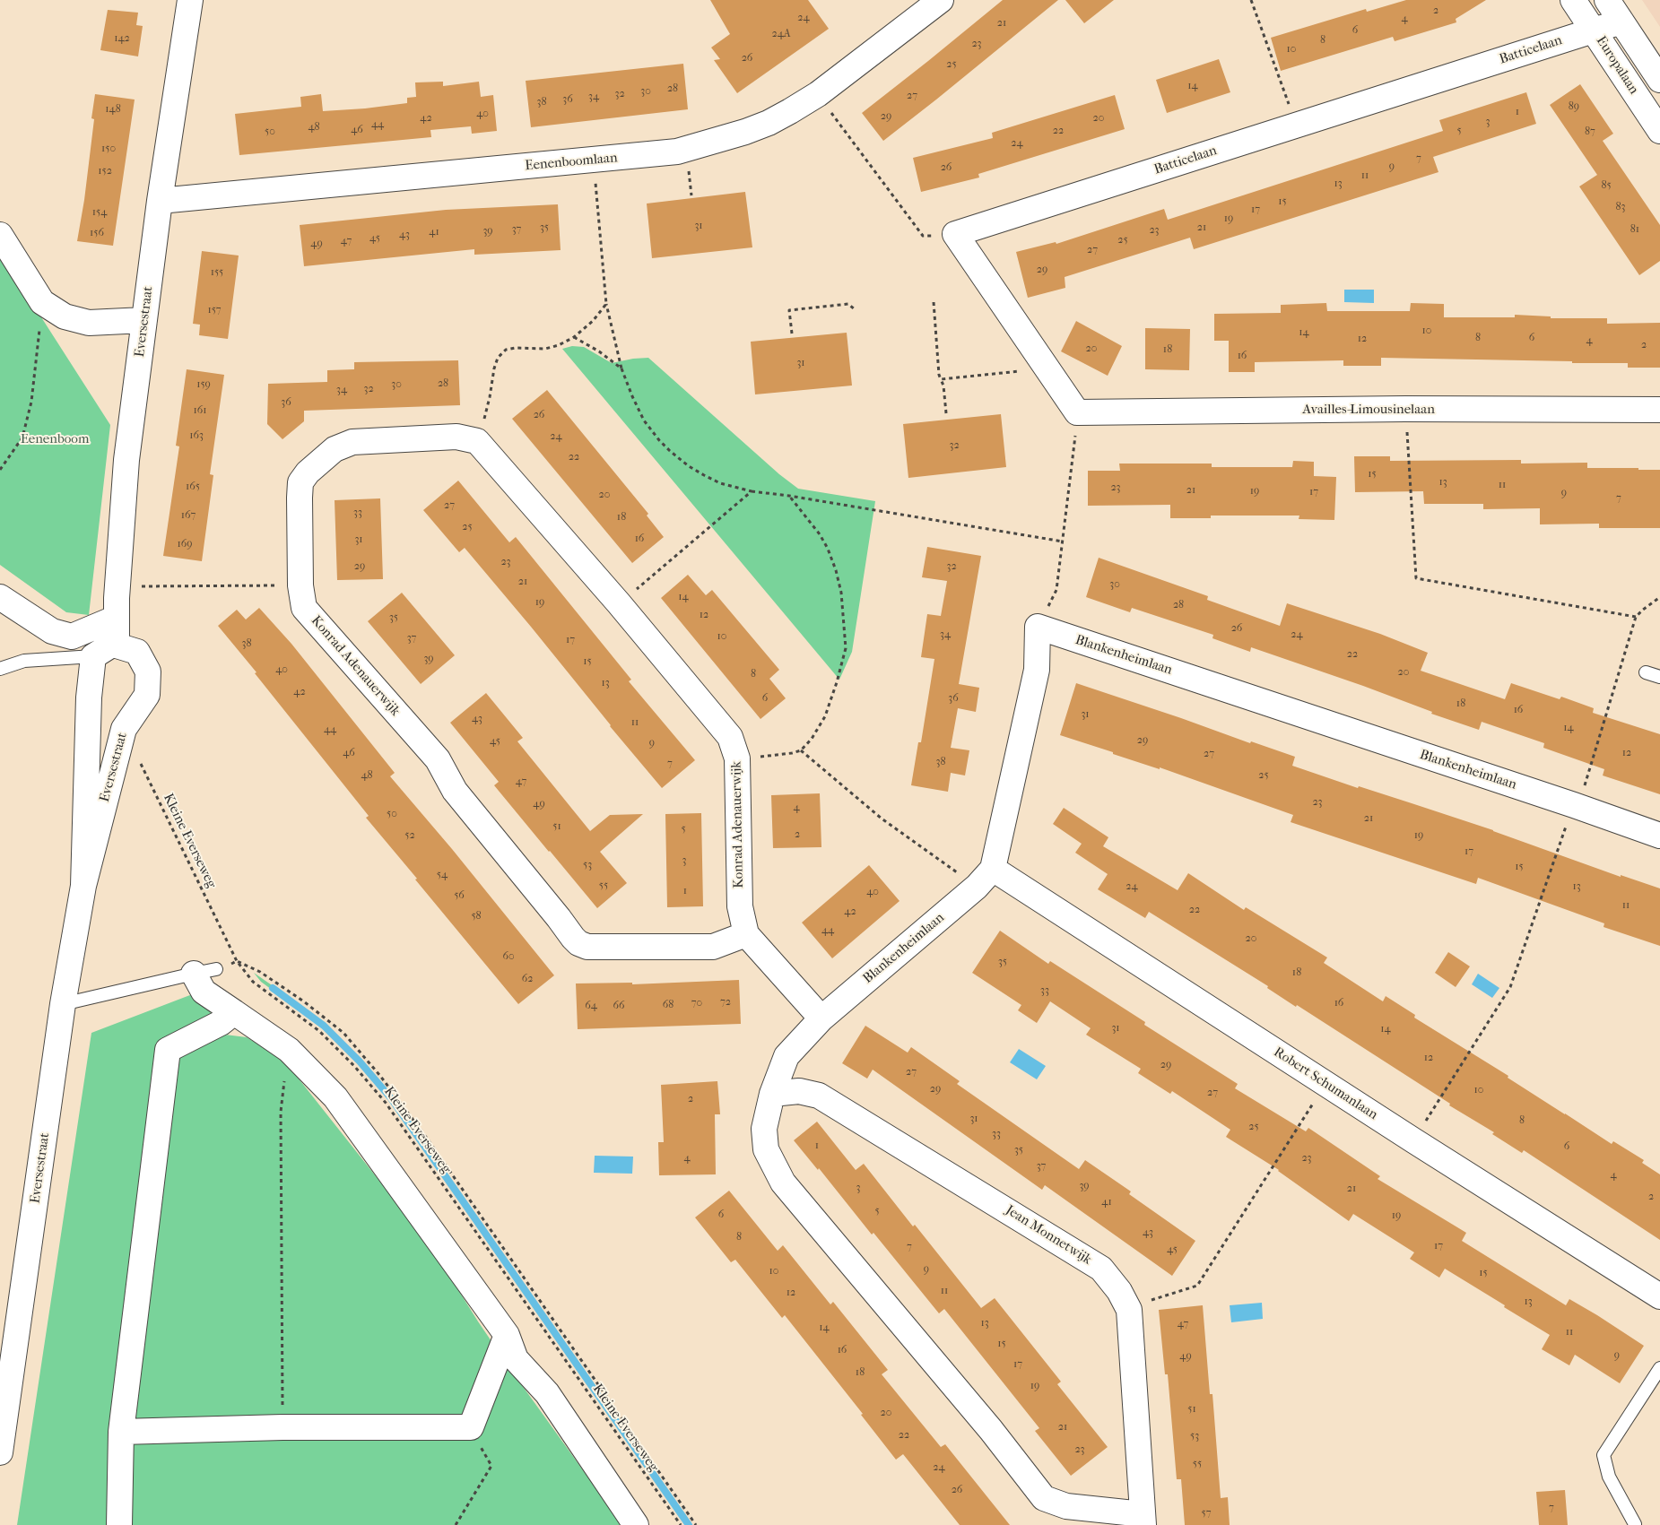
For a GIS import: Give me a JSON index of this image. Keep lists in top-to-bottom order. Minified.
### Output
{"streets":{"street":["Batticelaan","Europalaan","Eenenboomlaan","Eversestraat","Availles-Limousinelaan","Blankenheimlaan","Konrad Adenauerwijk","Robert Schumanlaan","Jean Monnetwijk"],"path":["Kleine Everseweg"]},"crossings":[["Batticelaan","Europalaan"],["Eenenboomlaan","Eversestraat"],["Blankenheimlaan","Konrad Adenauerwijk"],["Blankenheimlaan","Robert Schumanlaan"],["Blankenheimlaan","Jean Monnetwijk"],["Konrad Adenauerwijk","Jean Monnetwijk"]],"parks":["Eenenboom"],"house_numbers":["2","24","4","21","6","24A","142","8","23","10","26","25","14","28","30","32","27","34","36","38","89","148","1","40","29","42","20","3","44","48","46","22","5","50","87","24","150","7","9","26","152","11","13","85","15","83","17","154","19","31","35","21","37","81","23","39","41","156","43","45","25","47","49","27","29","155","157","10","14","8","6","12","4","2","20","18","16","31","28","159","30","32","34","36","161","26","163","24","32","22","15","13","11","165","23","21","19","17","9","20","7","27","33","167","18","25","16","31","169","23","29","32","21","30","14","19","28","12","35","26","34","24","10","37","17","38","22","39","15","40","20","8","13","42","6","36","18","16","31","43","11","14","44","29","45","9","46","12","27","38","7","48","25","47","23","49","4","50","21","51","5","2","52","19","17","3","53","15","54","55","24","13","1","40","56","11","22","42","58","44","20","60","35","18","62","33","72","70","16","68","64","66","31","14","12","29","27","29","10","27","2","31","8","25","33","1","6","35","4","23","37","4","39","3","21","2","41","5","6","19","43","8","17","7","45","9","10","15","11","12","13","13","47","14","11","15","16","9","49","17","18","19","51","20","21","22","53","23","55","24","26","7","57"]}
